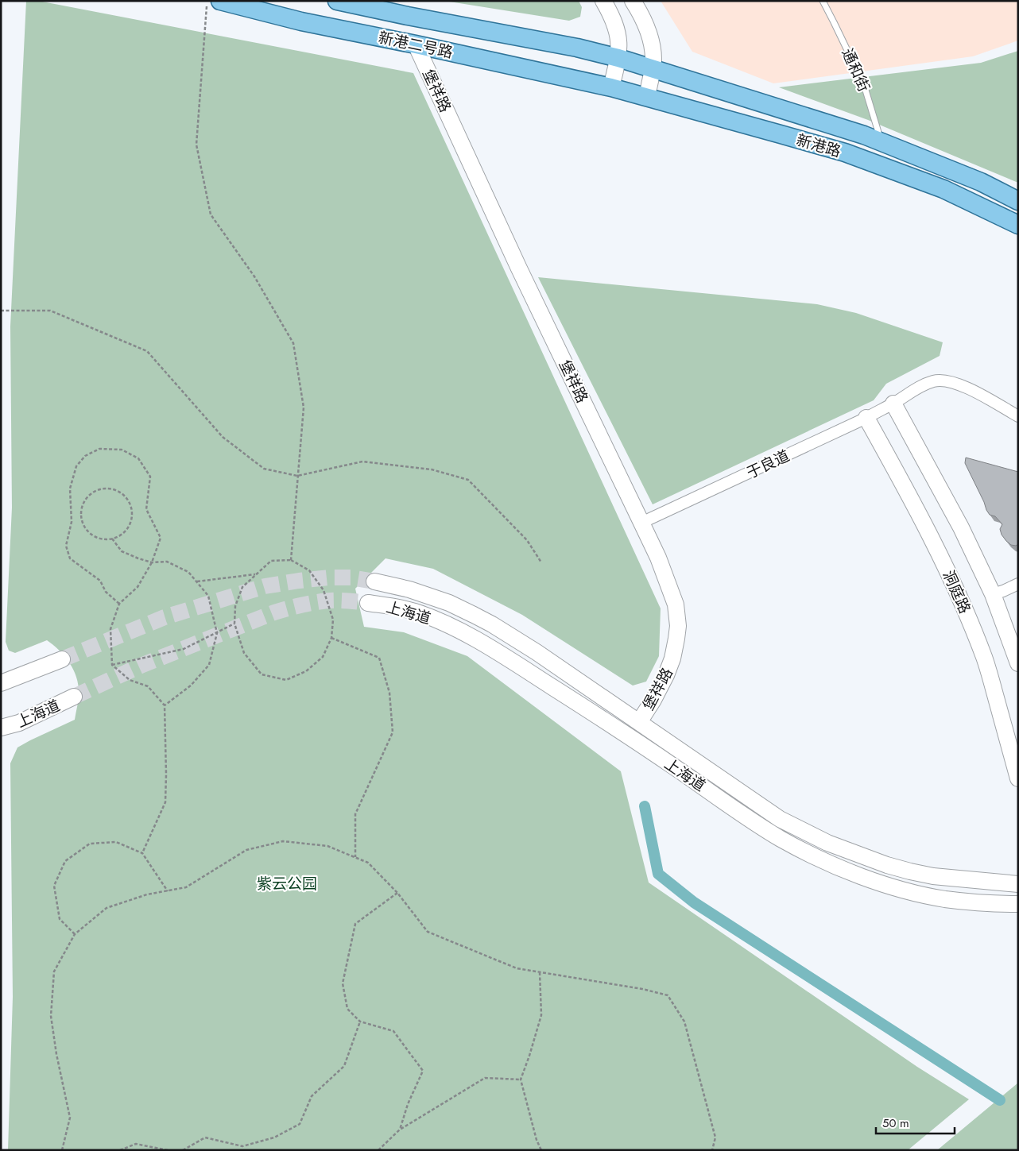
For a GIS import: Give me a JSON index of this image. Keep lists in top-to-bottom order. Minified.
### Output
{"streets":{"main road":["新港二号路","新港路"],"street":["堡祥路","于良道","洞庭路","上海道"],"lane":["通和街"]},"crossings":[["新港二号路","堡祥路"],["新港二号路","新港路"],["通和街","新港路"],["堡祥路","于良道"],["堡祥路","上海道"],["于良道","洞庭路"]],"parks":["紫云公园"],"scale_bar":"50 m"}
